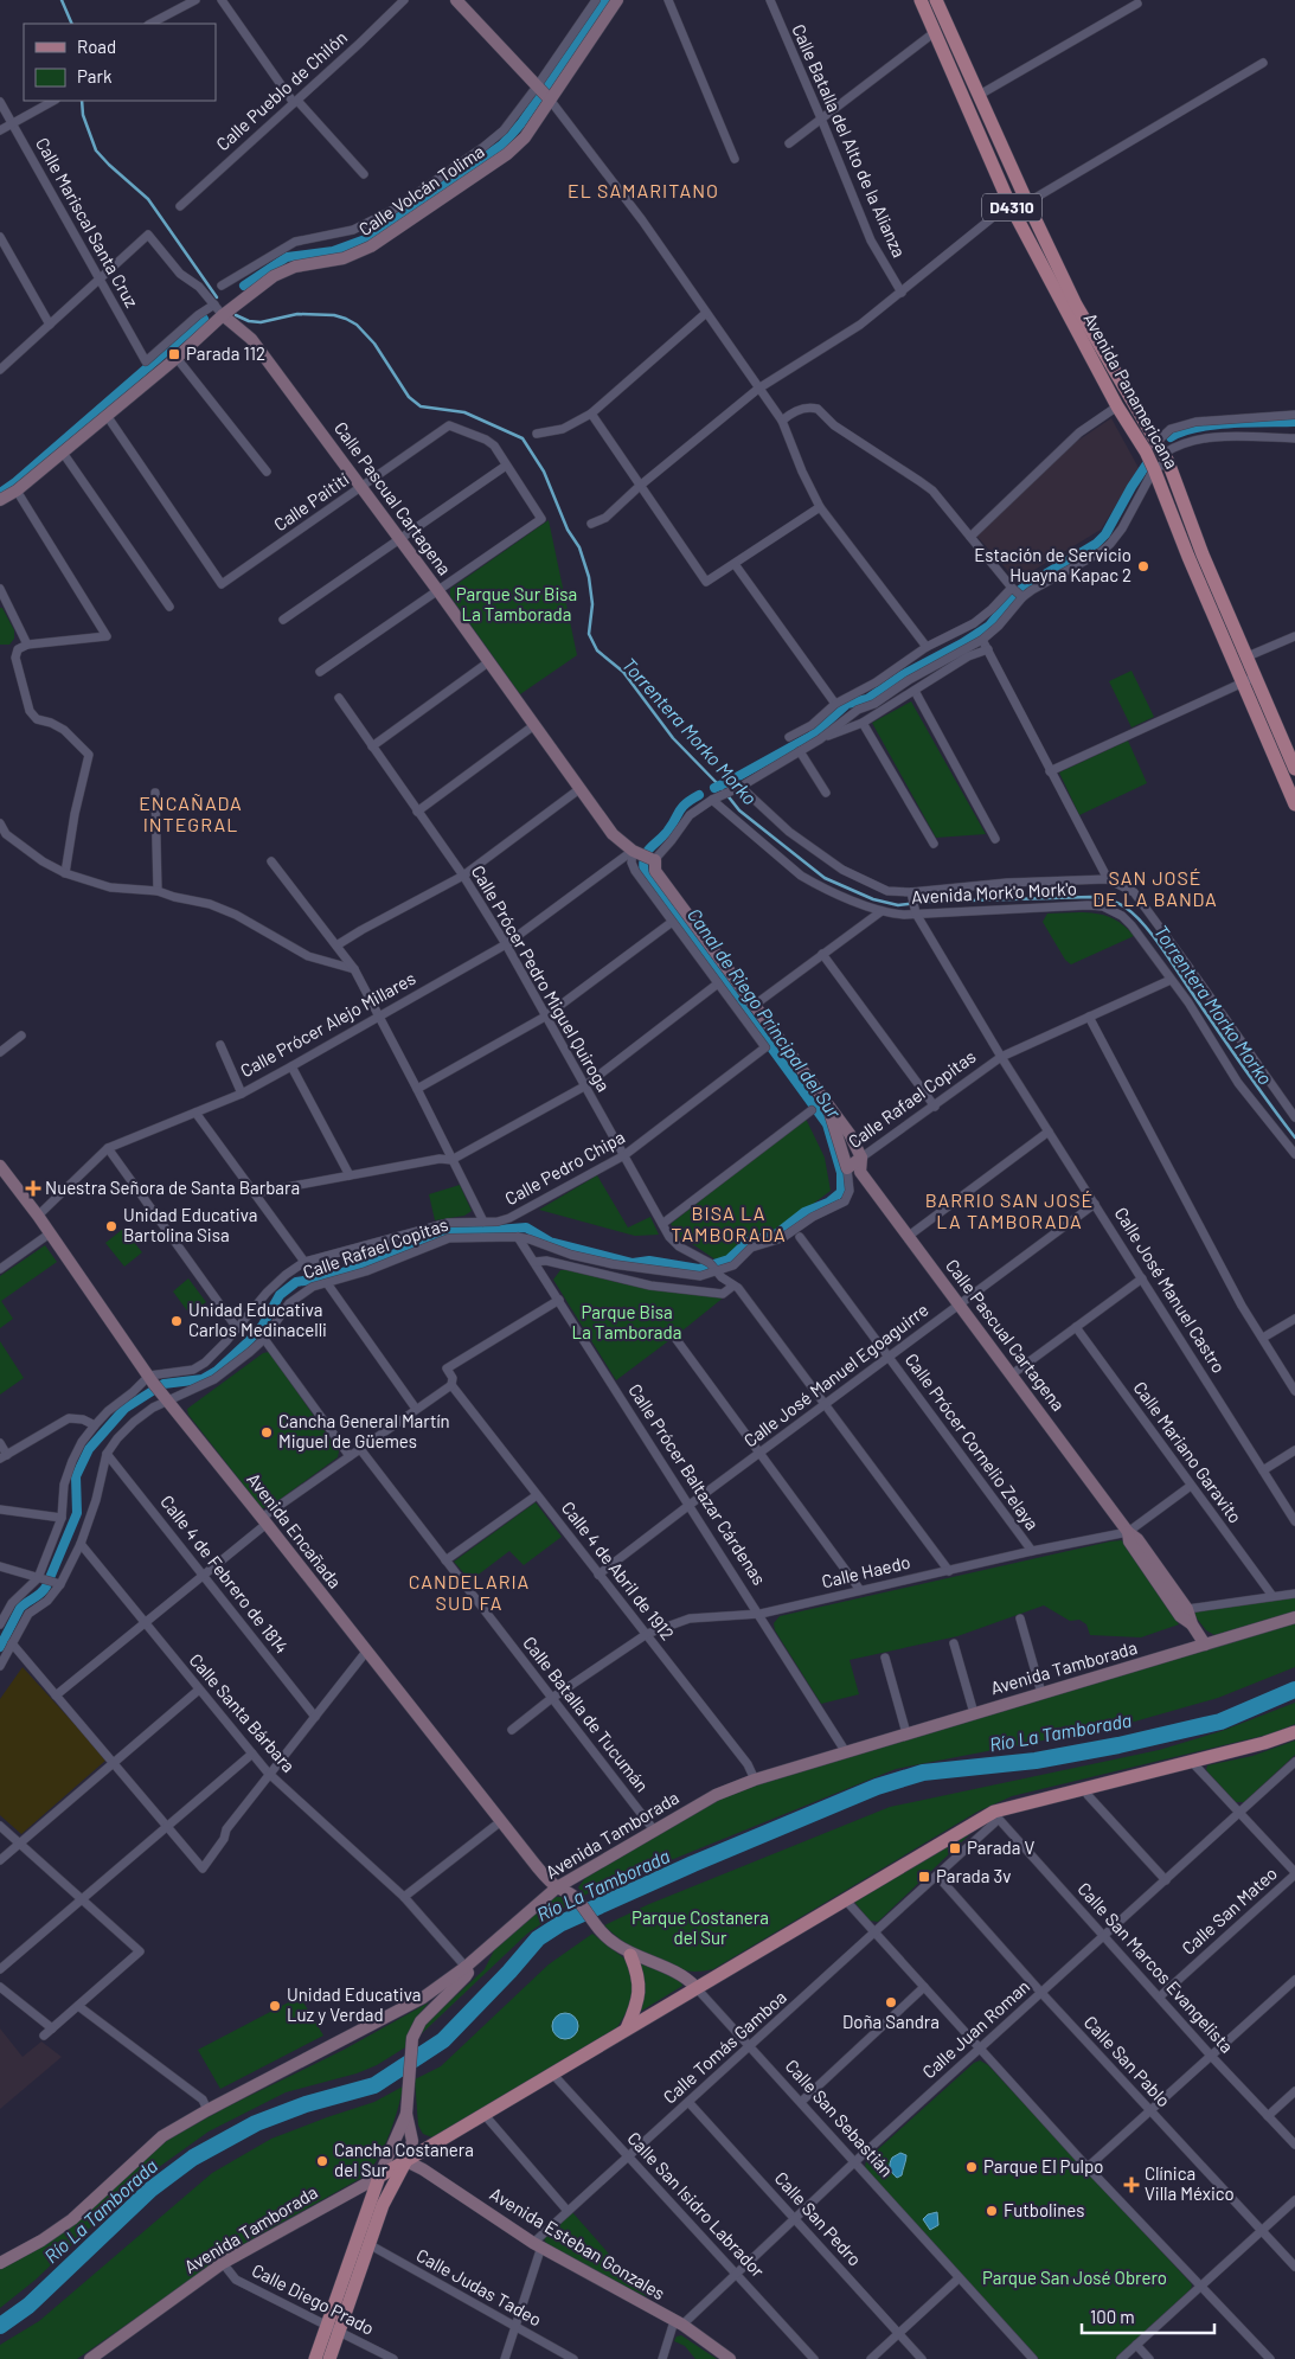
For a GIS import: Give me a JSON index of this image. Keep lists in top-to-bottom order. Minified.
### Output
{"streets":{"main road":["D4310","Avenida Panamericana","Avenida Tamborada"],"street":["Calle Pueblo de Chilón","Calle Batalla del Alto de la Alianza","Calle Volcán Tolima","Calle Mariscal Santa Cruz","Calle Pascual Cartagena","Calle Paitití","Avenida Mork'o Mork'o","Calle Prócer Pedro Miguel Quiroga","Calle Prócer Alejo Millares","Calle Rafael Copitas","Calle Pedro Chipa","Calle José Manuel Castro","Calle José Manuel Egoaguirre","Calle Prócer Cornelio Zelaya","Calle Mariano Garavito","Calle Prócer Baltazar Cárdenas","Avenida Encañada","Calle 4 de Abril de 1912","Calle Haedo","Calle 4 de Febrero de 1814","Calle Santa Bárbara","Calle Batalla de Tucumán","Calle San Mateo","Calle San Marcos Evangelista","Calle Juan Roman","Calle Tomás Gamboa","Calle San Pablo","Calle San Sebastián","Calle San Isidro Labrador","Calle San Pedro","Avenida Esteban Gonzales","Calle Judas Tadeo","Calle Diego Prado"]},"crossings":[["Calle Volcán Tolima","Calle Pascual Cartagena"],["Calle Volcán Tolima","Calle Paitití"],["Calle Pascual Cartagena","Calle Paitití"],["Calle Pascual Cartagena","Calle Prócer Alejo Millares"],["Calle Pascual Cartagena","Calle Rafael Copitas"],["Calle Pascual Cartagena","Calle José Manuel Egoaguirre"],["Calle Pascual Cartagena","Calle Haedo"],["Calle Pascual Cartagena","Avenida Tamborada"],["Avenida Mork'o Mork'o","Calle Rafael Copitas"],["Avenida Mork'o Mork'o","Calle José Manuel Castro"],["Calle Prócer Pedro Miguel Quiroga","Calle Prócer Alejo Millares"],["Calle Prócer Pedro Miguel Quiroga","Calle Rafael Copitas"],["Calle Prócer Pedro Miguel Quiroga","Calle Pedro Chipa"],["Calle Prócer Pedro Miguel Quiroga","Calle José Manuel Egoaguirre"],["Calle Prócer Pedro Miguel Quiroga","Calle Haedo"],["Calle Prócer Alejo Millares","Avenida Encañada"],["Calle Rafael Copitas","Calle José Manuel Castro"],["Calle Rafael Copitas","Calle Prócer Baltazar Cárdenas"],["Calle Rafael Copitas","Avenida Encañada"],["Calle Rafael Copitas","Calle 4 de Febrero de 1814"],["Calle Rafael Copitas","Calle Santa Bárbara"],["Calle Pedro Chipa","Avenida Encañada"],["Calle José Manuel Castro","Calle José Manuel Egoaguirre"],["Calle José Manuel Egoaguirre","Calle Prócer Cornelio Zelaya"],["Calle José Manuel Egoaguirre","Calle Prócer Baltazar Cárdenas"],["Calle José Manuel Egoaguirre","Calle 4 de Abril de 1912"],["Calle Prócer Cornelio Zelaya","Calle Haedo"],["Calle Mariano Garavito","Calle Haedo"],["Calle Prócer Baltazar Cárdenas","Calle Haedo"],["Calle Prócer Baltazar Cárdenas","Avenida Tamborada"],["Avenida Encañada","Avenida Tamborada"],["Avenida Encañada","Calle San Sebastián"],["Calle 4 de Abril de 1912","Calle Haedo"],["Calle 4 de Abril de 1912","Avenida Tamborada"],["Calle Haedo","Calle Batalla de Tucumán"],["Avenida Tamborada","Calle Santa Bárbara"],["Avenida Tamborada","Calle Batalla de Tucumán"],["Avenida Tamborada","Calle San Marcos Evangelista"],["Avenida Tamborada","Calle Tomás Gamboa"],["Avenida Tamborada","Calle San Sebastián"],["Avenida Tamborada","Calle San Isidro Labrador"],["Avenida Tamborada","Avenida Esteban Gonzales"],["Avenida Tamborada","Calle Diego Prado"],["Calle San Mateo","Calle San Marcos Evangelista"],["Calle San Marcos Evangelista","Calle Juan Roman"],["Calle San Marcos Evangelista","Calle Tomás Gamboa"],["Calle Juan Roman","Calle San Pablo"],["Calle Juan Roman","Calle San Sebastián"],["Calle Juan Roman","Calle San Isidro Labrador"],["Calle Juan Roman","Calle San Pedro"],["Calle Juan Roman","Avenida Esteban Gonzales"],["Calle Tomás Gamboa","Calle San Pablo"],["Calle Tomás Gamboa","Calle San Sebastián"],["Calle Tomás Gamboa","Calle San Isidro Labrador"],["Calle Tomás Gamboa","Calle San Pedro"],["Calle Tomás Gamboa","Avenida Esteban Gonzales"],["Calle Tomás Gamboa","Calle Judas Tadeo"]],"districts":["EL SAMARITANO","ENCAÑADA INTEGRAL","SAN JOSÉ DE LA BANDA","BARRIO SAN JOSÉ LA TAMBORADA","BISA LA TAMBORADA","CANDELARIA SUD FA"],"water":["Torrentera Morko Morko","Canal de Riego Principal del Sur","Río La Tamborada"],"parks":["Parque Sur Bisa La Tamborada","Parque Bisa La Tamborada","Parque Costanera del Sur","Parque San José Obrero"],"places":{"transit":["Parada 112","Parada V","Parada 3v"],"other":["Estación de Servicio Huayna Kapac 2","Unidad Educativa Bartolina Sisa","Unidad Educativa Carlos Medinacelli","Cancha General Martín Miguel de Güemes","Doña Sandra","Unidad Educativa Luz y Verdad","Cancha Costanera del Sur","Parque El Pulpo","Futbolines"],"health":["Nuestra Señora de Santa Barbara","Clínica Villa México"]},"legend":["Road","Park"],"scale_bar":"100 m"}
